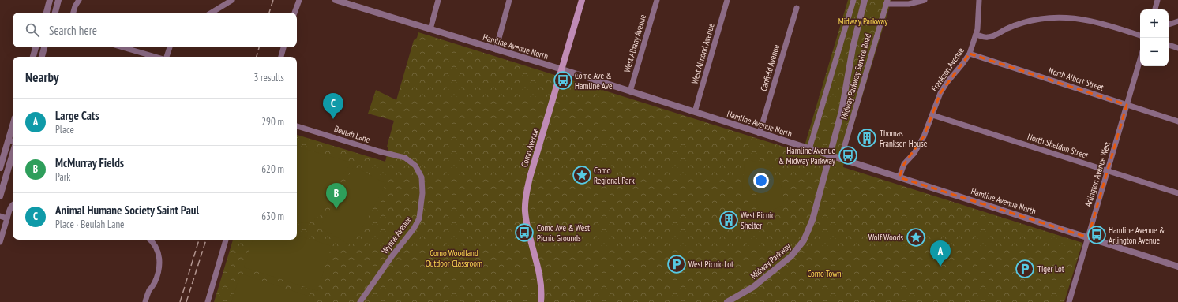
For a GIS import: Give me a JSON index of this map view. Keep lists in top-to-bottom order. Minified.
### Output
{"streets":{"main road":["Como Avenue"],"street":["West Albany Avenue","Hamline Avenue North","West Almond Avenue","Canfield Avenue","Frankson Avenue","Midway Parkway Service Road","North Albert Street","Beulah Lane","North Sheldon Street","Arlington Avenue West","Wynne Avenue","Midway Parkway"]},"crossings":[["West Albany Avenue","Hamline Avenue North"],["Hamline Avenue North","West Almond Avenue"],["Hamline Avenue North","Canfield Avenue"],["Hamline Avenue North","Frankson Avenue"],["Hamline Avenue North","Midway Parkway Service Road"],["Hamline Avenue North","Como Avenue"],["Hamline Avenue North","Arlington Avenue West"],["Hamline Avenue North","Midway Parkway"],["Frankson Avenue","North Albert Street"],["Frankson Avenue","North Sheldon Street"],["North Albert Street","Arlington Avenue West"],["Beulah Lane","Wynne Avenue"],["North Sheldon Street","Arlington Avenue West"]],"parks":["Midway Parkway","Como Woodland Outdoor Classroom","Como Town"],"places":{"bus stop":["Como Ave & Hamline Ave","Hamline Avenue & Midway Parkway","Como Ave & West Picnic Grounds","Hamline Avenue & Arlington Avenue"],"building":["Thomas Frankson House","West Picnic Shelter"],"place":["Como Regional Park","Wolf Woods"],"parking":["West Picnic Lot","Tiger Lot"]},"page":{"map_buttons":["+","−"],"search":"Search here","heading":["Nearby","3 results"],"pins":["C","B","A"],"list":[{"mark":"A","name":"Large Cats","note":"Place","value":"290 m"},{"mark":"B","name":"McMurray Fields","note":"Park","value":"620 m"},{"mark":"C","name":"Animal Humane Society Saint Paul","note":"Place · Beulah Lane","value":"630 m"}]}}
